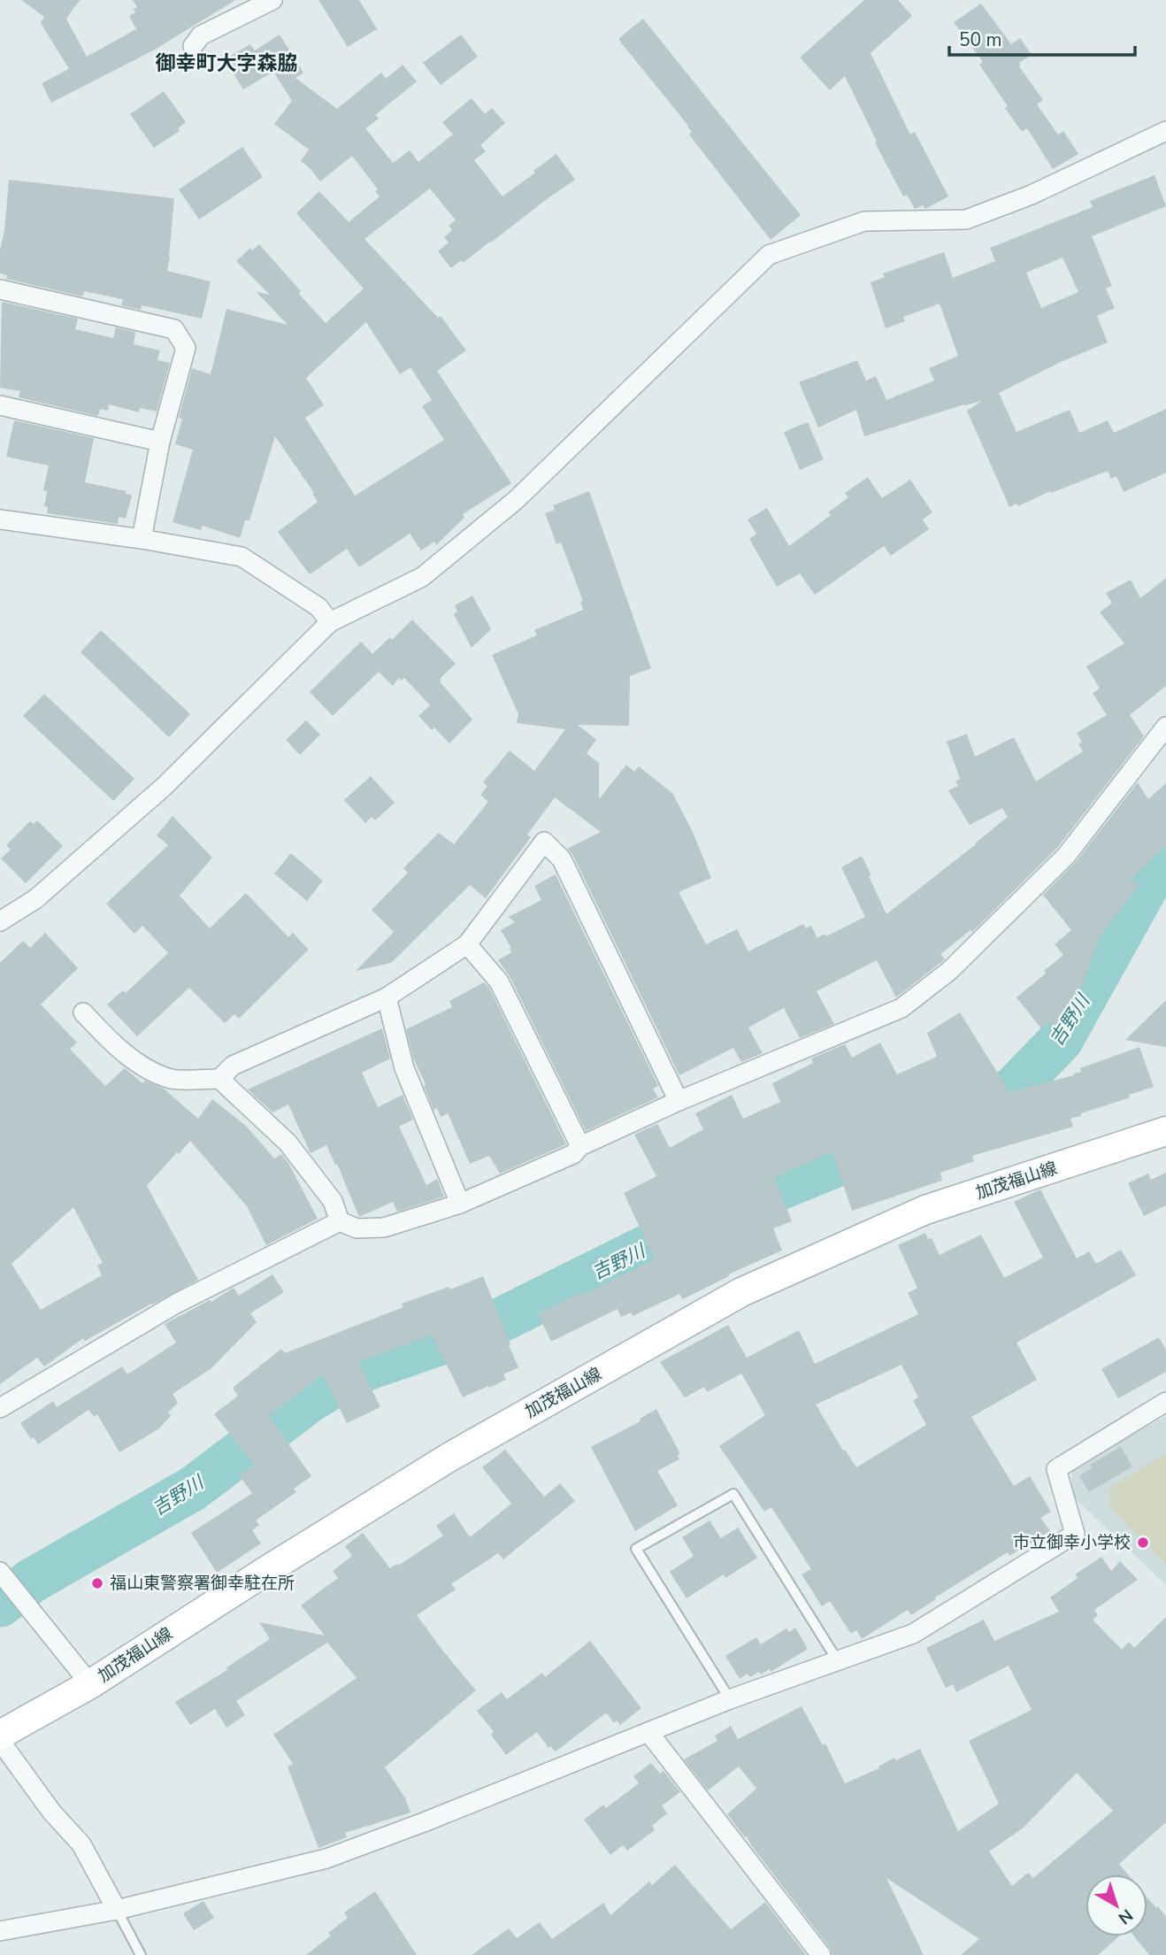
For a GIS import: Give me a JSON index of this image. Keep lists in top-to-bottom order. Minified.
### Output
{"streets":{"main road":["加茂福山線"]},"districts":["御幸町大字森脇"],"water":["吉野川"],"places":["市立御幸小学校","福山東警察署御幸駐在所"],"scale_bar":"50 m","north":"bottom right"}
